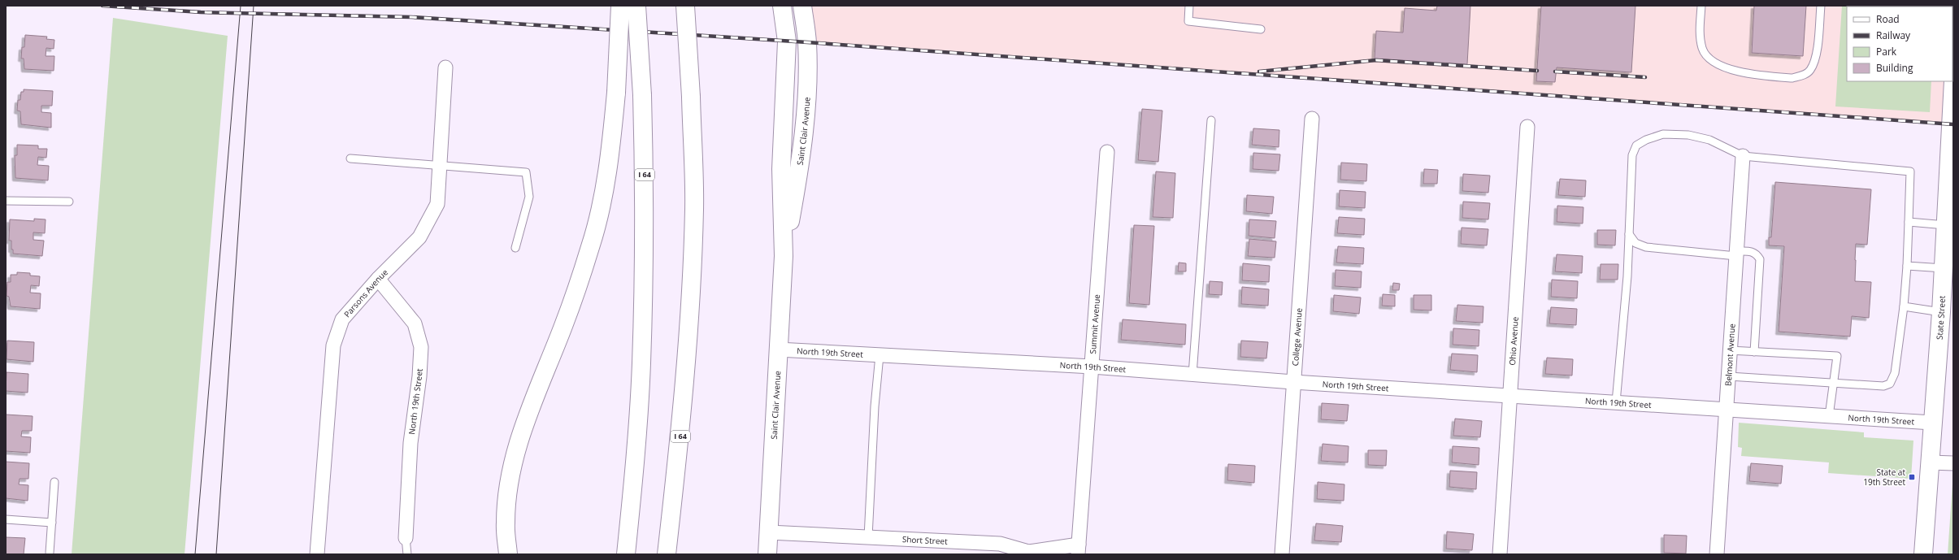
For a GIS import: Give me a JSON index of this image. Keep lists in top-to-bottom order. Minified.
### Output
{"streets":{"main road":["Saint Clair Avenue","I 64","State Street"],"street":["Parsons Avenue","Summit Avenue","College Avenue","Ohio Avenue","North 19th Street","Belmont Avenue","Short Street"]},"crossings":[["Saint Clair Avenue","North 19th Street"],["Saint Clair Avenue","Short Street"],["Parsons Avenue","North 19th Street"],["State Street","North 19th Street"],["Summit Avenue","North 19th Street"],["Summit Avenue","Short Street"],["College Avenue","North 19th Street"],["Ohio Avenue","North 19th Street"],["North 19th Street","Belmont Avenue"]],"places":{"transit":["State at 19th Street"]},"legend":["Road","Railway","Park","Building"]}
